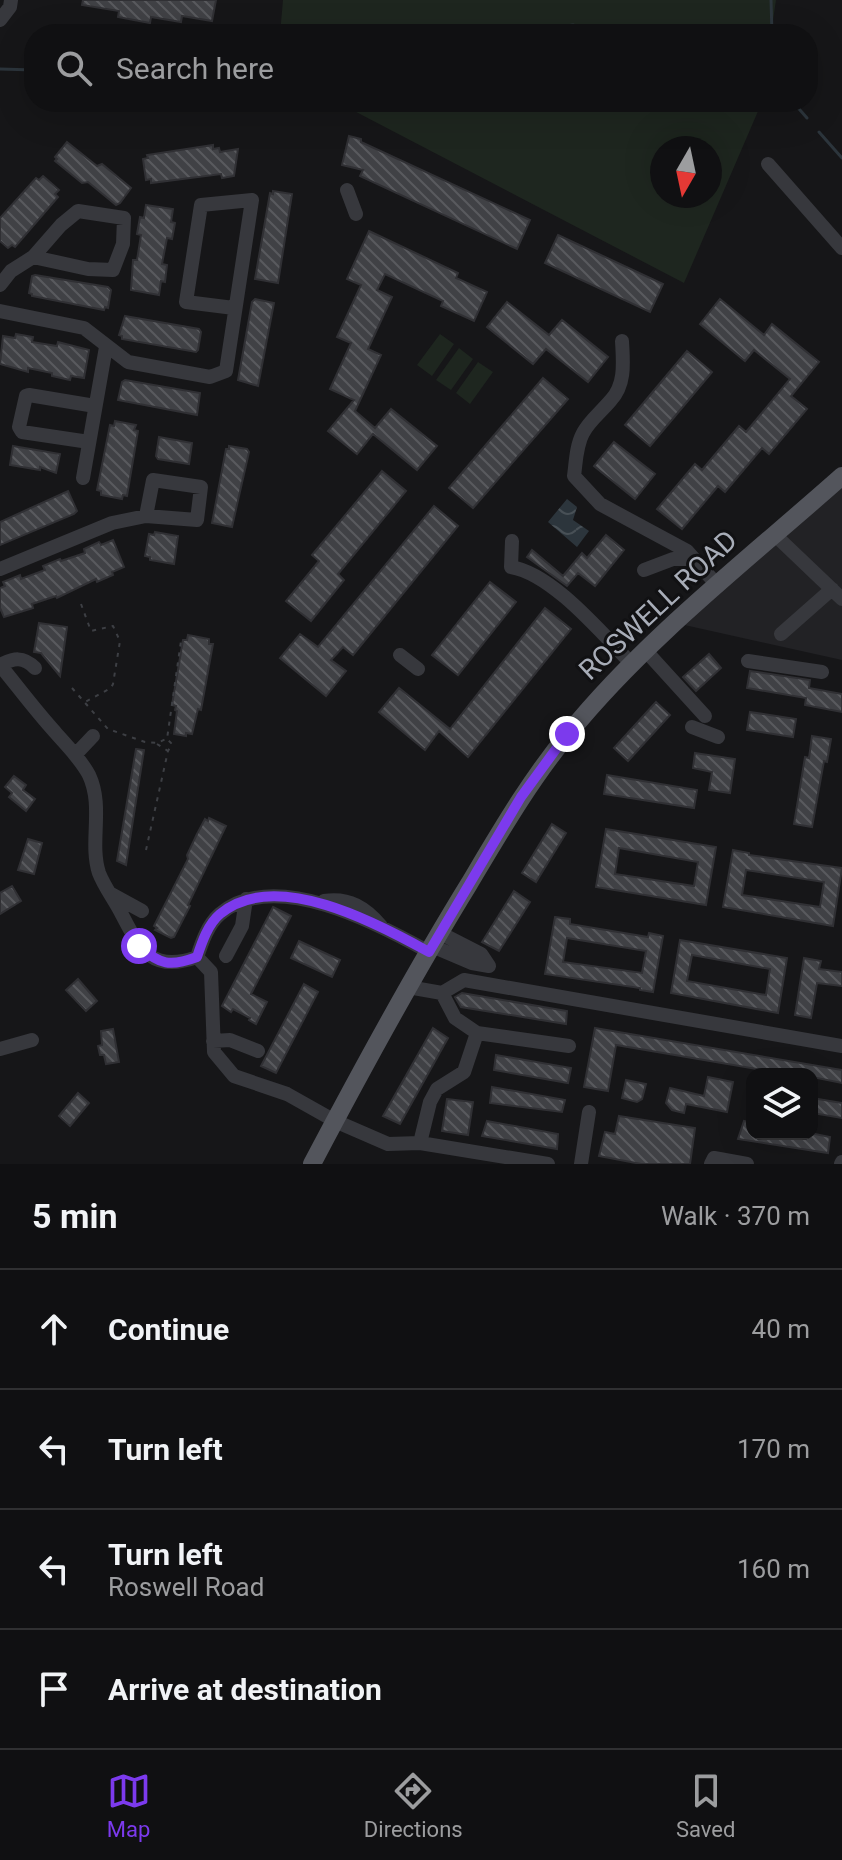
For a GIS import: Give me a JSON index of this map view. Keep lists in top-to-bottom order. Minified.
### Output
{"streets":{"main road":["ROSWELL ROAD"]},"north":"bottom","page":{"search":"Search here","heading":["5 min","Walk · 370 m"],"list":[["Continue","40 m"],["Turn left","170 m"],["Turn left","Roswell Road","160 m"],"Arrive at destination"],"nav":["Map","Directions","Saved"]}}
